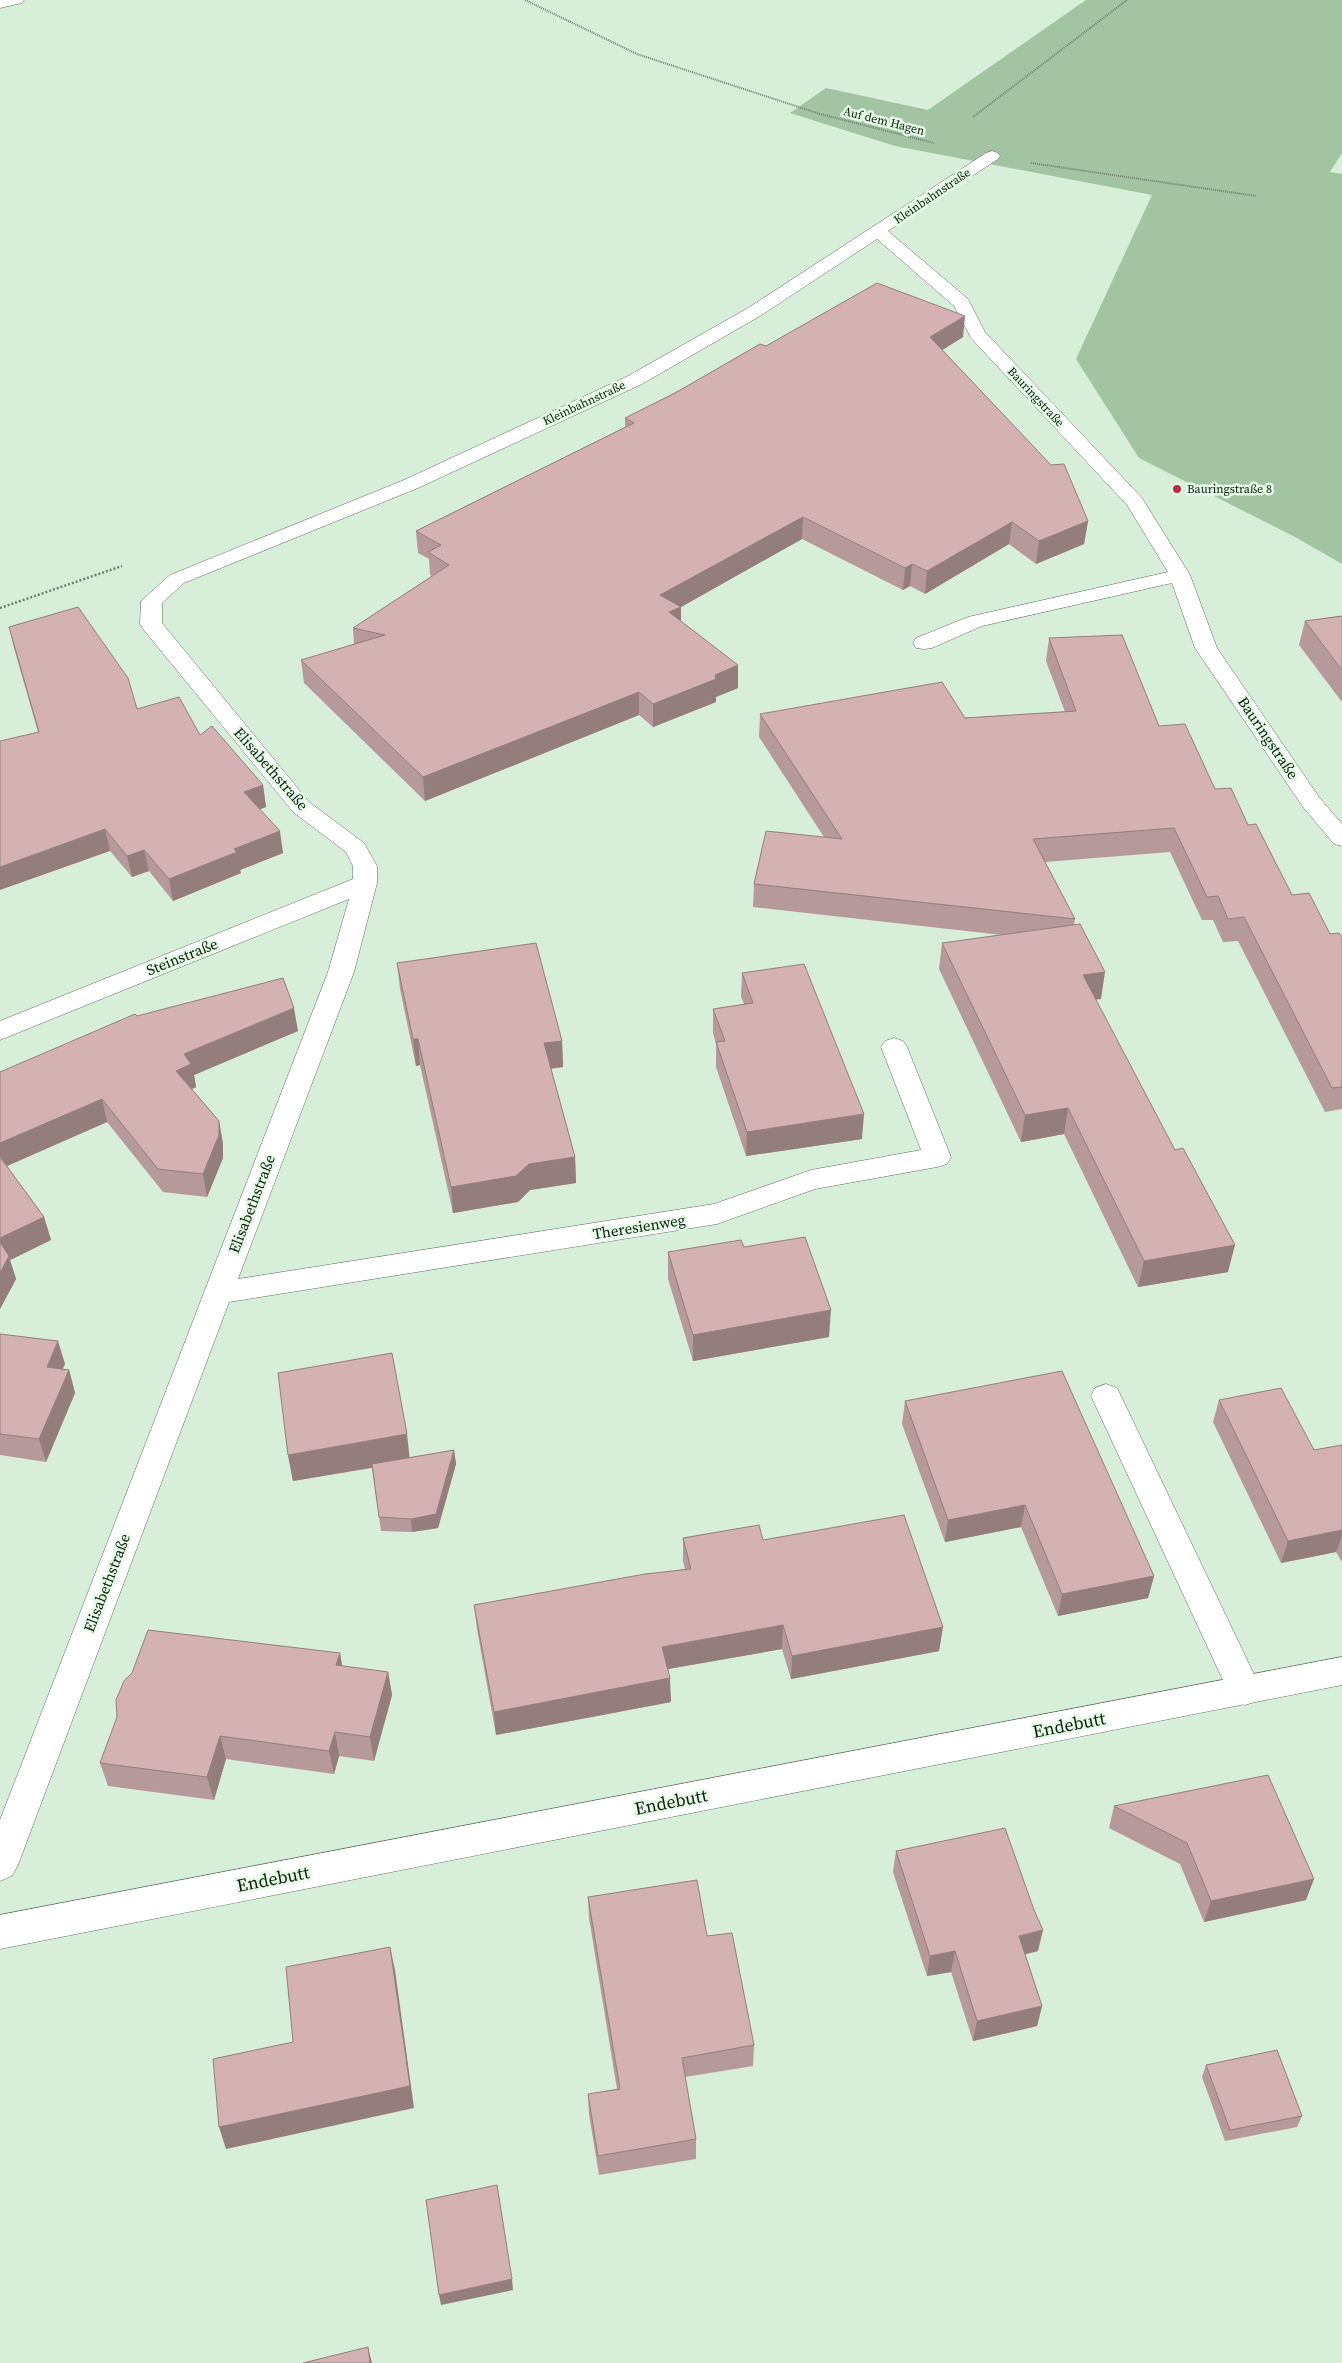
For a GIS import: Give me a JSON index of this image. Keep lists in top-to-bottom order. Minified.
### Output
{"streets":{"street":["Kleinbahnstraße","Bauringstraße","Elisabethstraße","Steinstraße","Theresienweg","Endebutt"],"path":["Auf dem Hagen"]},"crossings":[["Auf dem Hagen","Kleinbahnstraße"],["Kleinbahnstraße","Bauringstraße"],["Kleinbahnstraße","Elisabethstraße"],["Elisabethstraße","Steinstraße"],["Elisabethstraße","Theresienweg"]],"places":["Bauringstraße 8"]}
